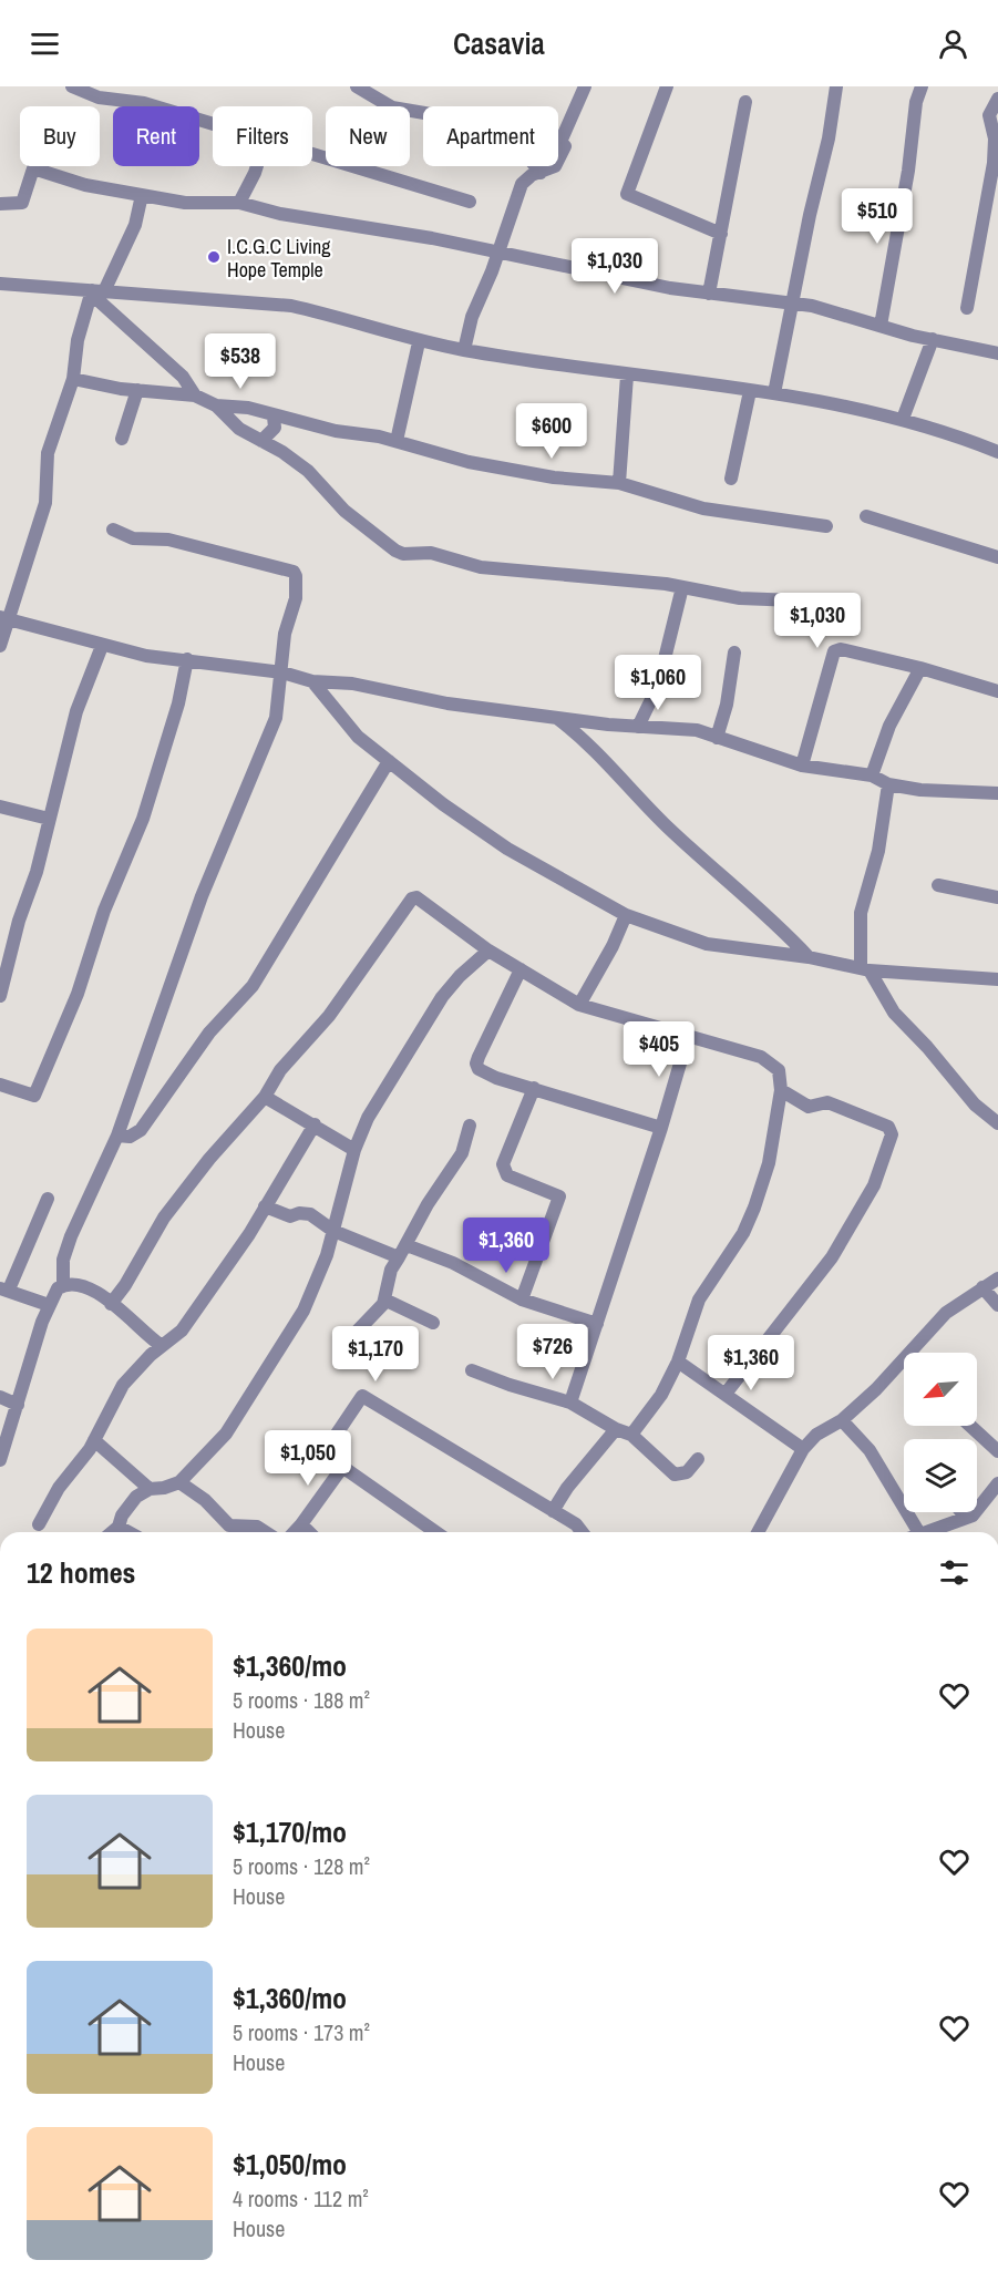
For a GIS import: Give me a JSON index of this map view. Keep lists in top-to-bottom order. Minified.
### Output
{"places":["I.C.G.C Living Hope Temple"],"north":"bottom left","page":{"header":"Casavia","chip":["Buy","Rent","Filters","New","Apartment"],"price":["$510","$1,030","$538","$600","$1,030","$1,060","$405","$1,360","$726","$1,170","$1,360","$1,050"],"heading":"12 homes","list":[{"name":"$1,360/mo","note":"5 rooms · 188 m² · House"},{"name":"$1,170/mo","note":"5 rooms · 128 m² · House"},{"name":"$1,360/mo","note":"5 rooms · 173 m² · House"},{"name":"$1,050/mo","note":"4 rooms · 112 m² · House"}]}}
